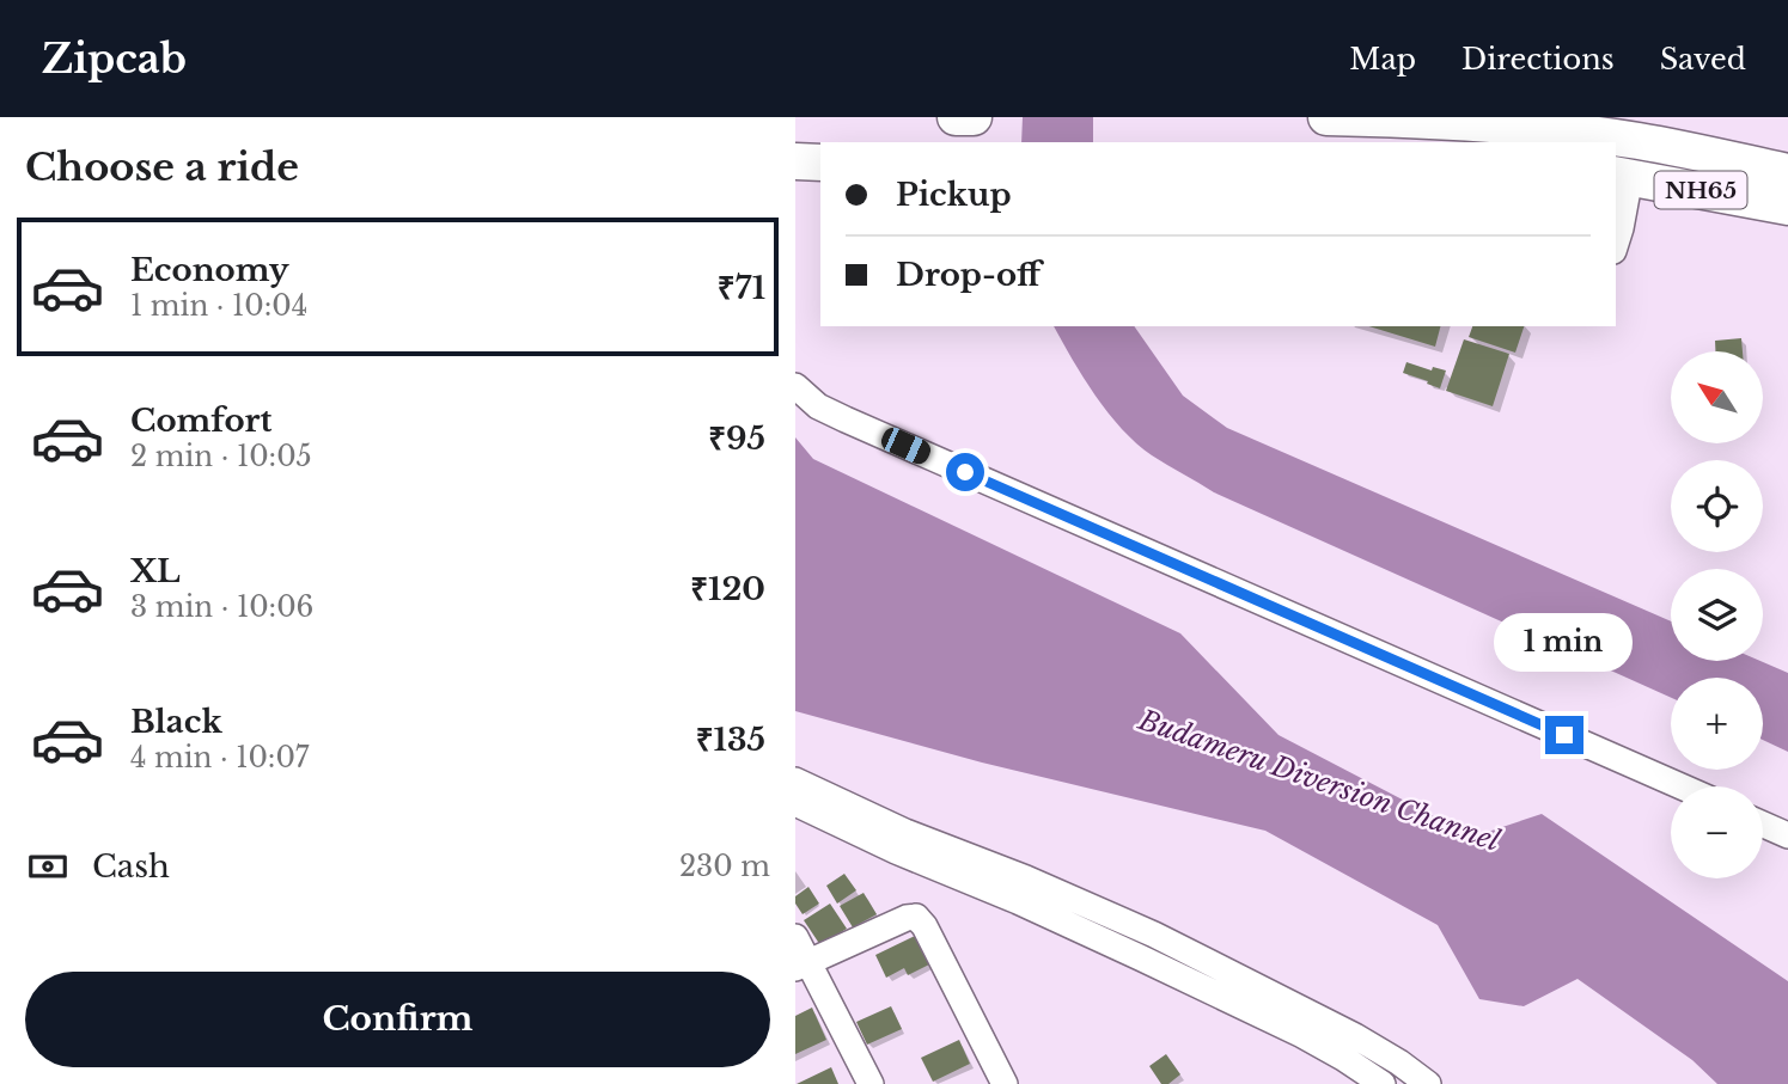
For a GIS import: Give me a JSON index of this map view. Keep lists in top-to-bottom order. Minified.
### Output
{"streets":{"highway":["NH65"]},"water":["Budameru Diversion Channel"],"north":"top left","page":{"header":"Zipcab","nav":["Map","Directions","Saved"],"heading":"Choose a ride","banner":["Pickup","Drop-off"],"list":[{"name":"Economy","note":"1 min · 10:04","value":"₹71"},{"name":"Comfort","note":"2 min · 10:05","value":"₹95"},{"name":"XL","note":"3 min · 10:06","value":"₹120"},{"name":"Black","note":"4 min · 10:07","value":"₹135"}],"map_buttons":["+","−"],"bubble":"1 min","pay":["Cash","230 m"],"buttons":"Confirm"}}
